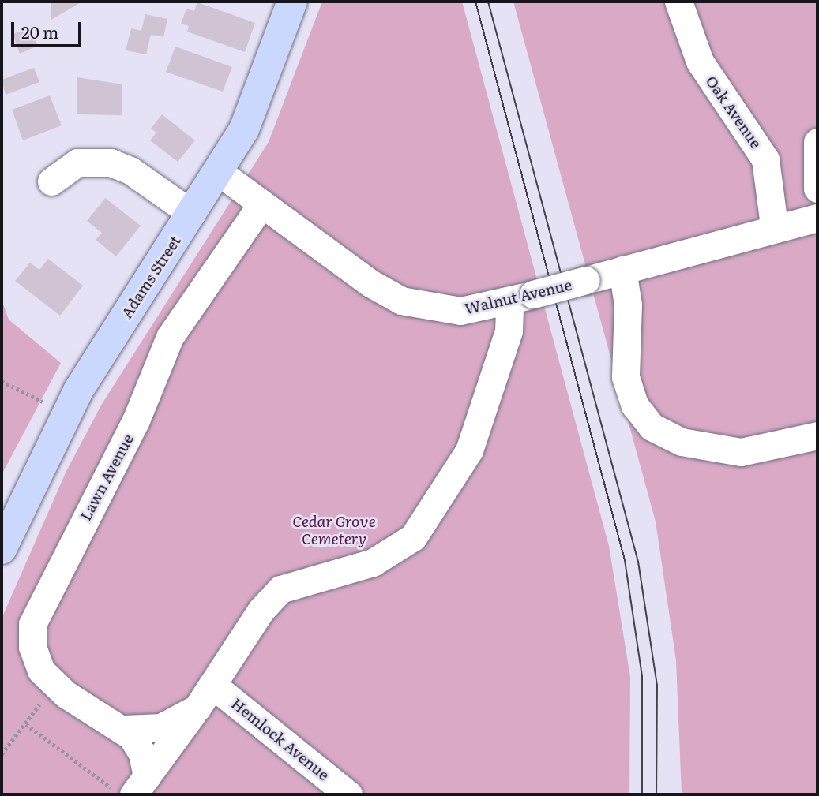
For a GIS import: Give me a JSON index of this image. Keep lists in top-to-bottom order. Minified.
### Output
{"streets":{"main road":["Adams Street"],"street":["Oak Avenue","Walnut Avenue","Lawn Avenue","Hemlock Avenue"]},"crossings":[["Oak Avenue","Walnut Avenue"],["Adams Street","Walnut Avenue"],["Walnut Avenue","Lawn Avenue"]],"parks":["Cedar Grove Cemetery"],"scale_bar":"20 m"}
